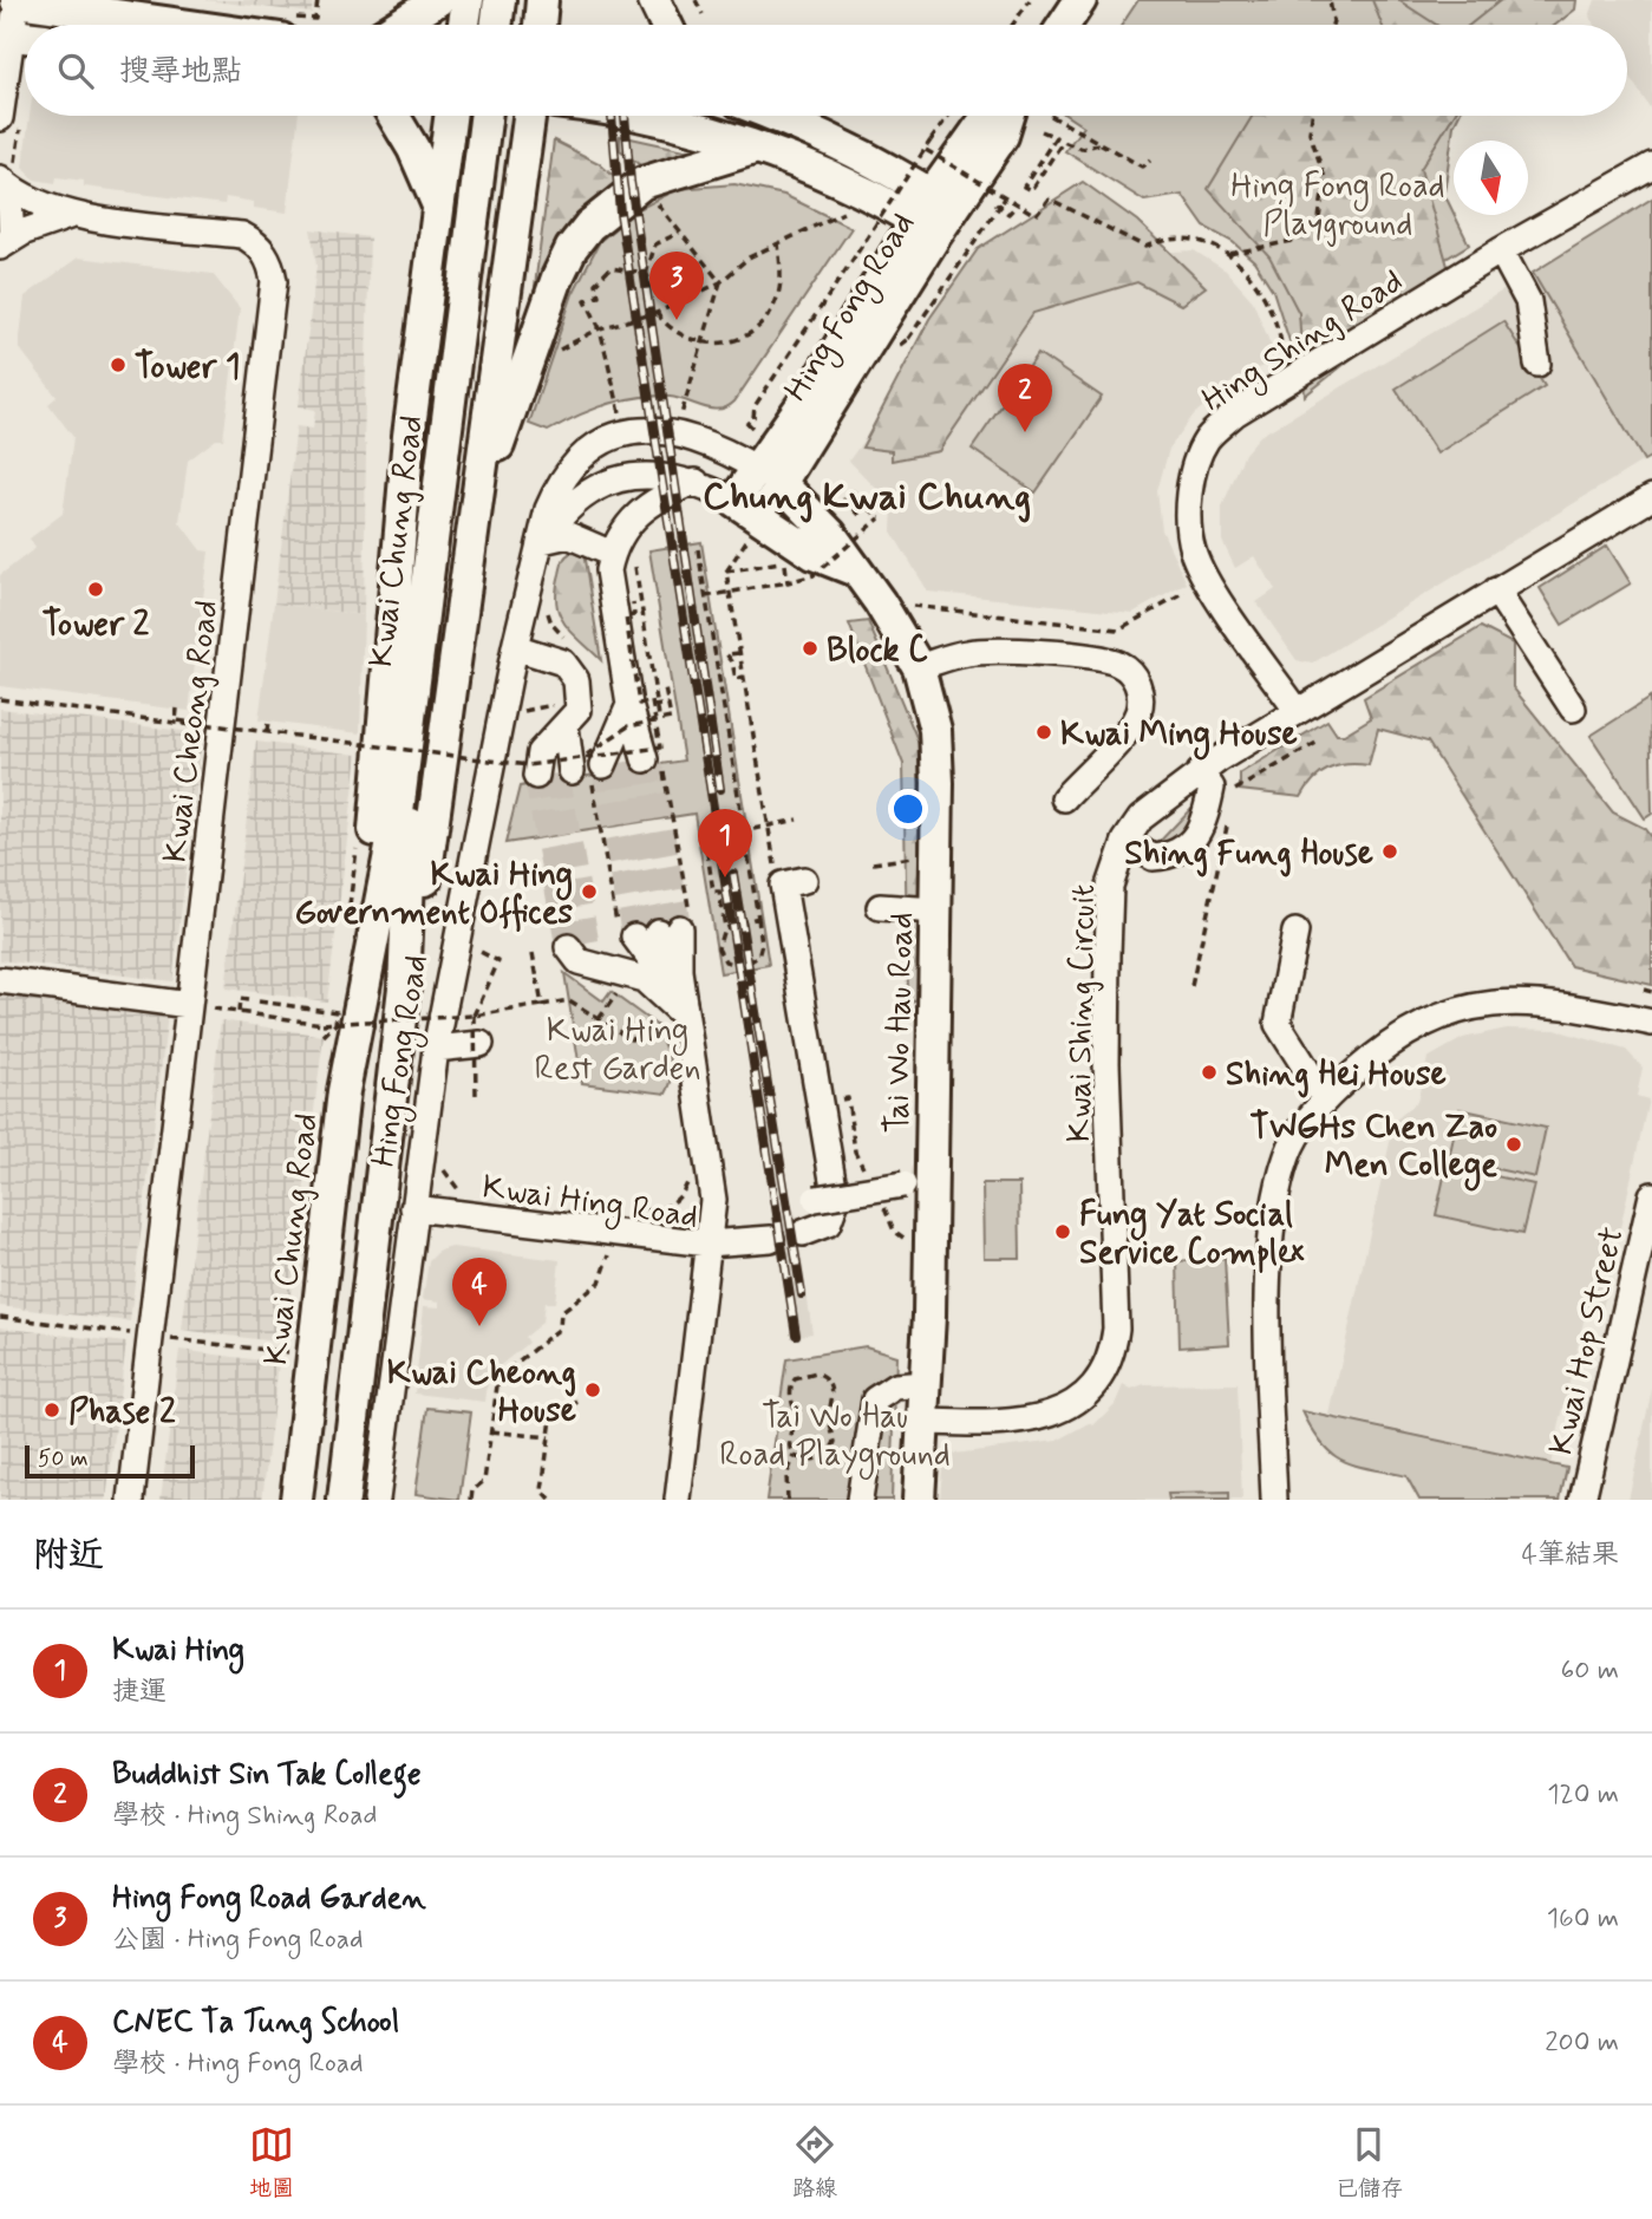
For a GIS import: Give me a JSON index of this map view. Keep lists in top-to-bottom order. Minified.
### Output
{"streets":{"main road":["Hing Fong Road","Kwai Chung Road","Tai Wo Hau Road"],"street":["Hing Shing Road","Kwai Cheong Road","Kwai Shing Circuit","Kwai Hing Road","Kwai Hop Street"]},"crossings":[["Hing Fong Road","Tai Wo Hau Road"],["Hing Fong Road","Kwai Hing Road"],["Hing Shing Road","Kwai Shing Circuit"],["Kwai Shing Circuit","Tai Wo Hau Road"]],"districts":["Chung Kwai Chung"],"parks":["Hing Fong Road Playground","Kwai Hing Rest Garden","Tai Wo Hau Road Playground"],"places":["Tower 1","Tower 2","Block C","Kwai Ming House","Shing Fung House","Kwai Hing Government Offices","Shing Hei House","TWGHs Chen Zao Men College","Fung Yat Social Service Complex","Kwai Cheong House","Phase 2"],"scale_bar":"50 m","north":"bottom","page":{"search":"搜尋地點","pins":["3","2","1","4"],"scale":"50 m","heading":["附近","4筆結果"],"list":[{"mark":"1","name":"Kwai Hing","note":"捷運","value":"60 m"},{"mark":"2","name":"Buddhist Sin Tak College","note":"學校 · Hing Shing Road","value":"120 m"},{"mark":"3","name":"Hing Fong Road Garden","note":"公園 · Hing Fong Road","value":"160 m"},{"mark":"4","name":"CNEC Ta Tung School","note":"學校 · Hing Fong Road","value":"200 m"}],"nav":["地圖","路線","已儲存"]}}
